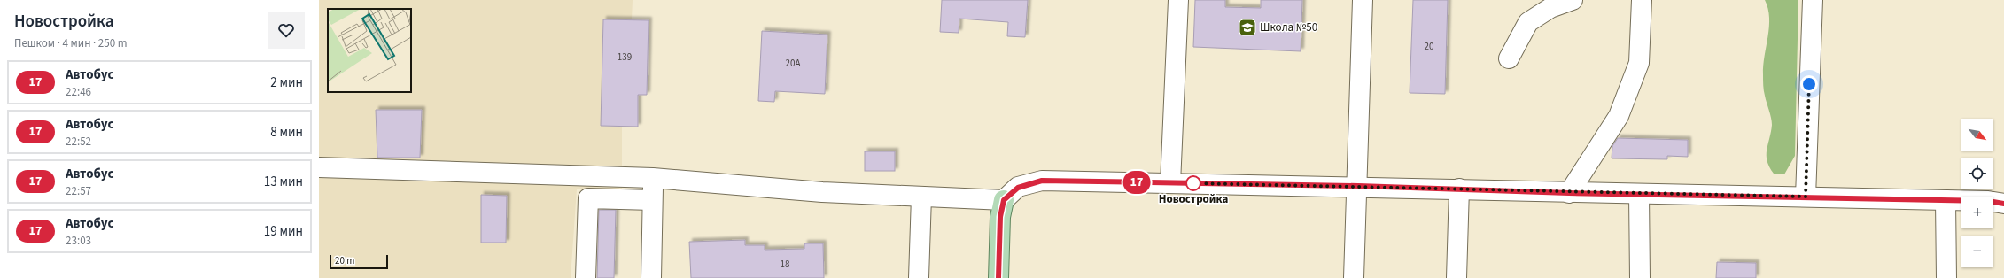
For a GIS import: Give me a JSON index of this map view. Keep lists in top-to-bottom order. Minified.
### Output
{"places":{"school or university":["Школа №50"],"other":["Новостройка"]},"lines":["bus line 17"],"house_numbers":["20","139","20А","18"],"scale_bar":"20 m","north":"bottom right","page":{"heading":["Новостройка","Пешком · 4 мин · 250 m"],"on_map":"17","list":[{"mark":"17","name":"Автобус","note":"22:46","value":"2 мин"},{"mark":"17","name":"Автобус","note":"22:52","value":"8 мин"},{"mark":"17","name":"Автобус","note":"22:57","value":"13 мин"},{"mark":"17","name":"Автобус","note":"23:03","value":"19 мин"}],"map_buttons":["+","−"],"scale":"20 m"}}
